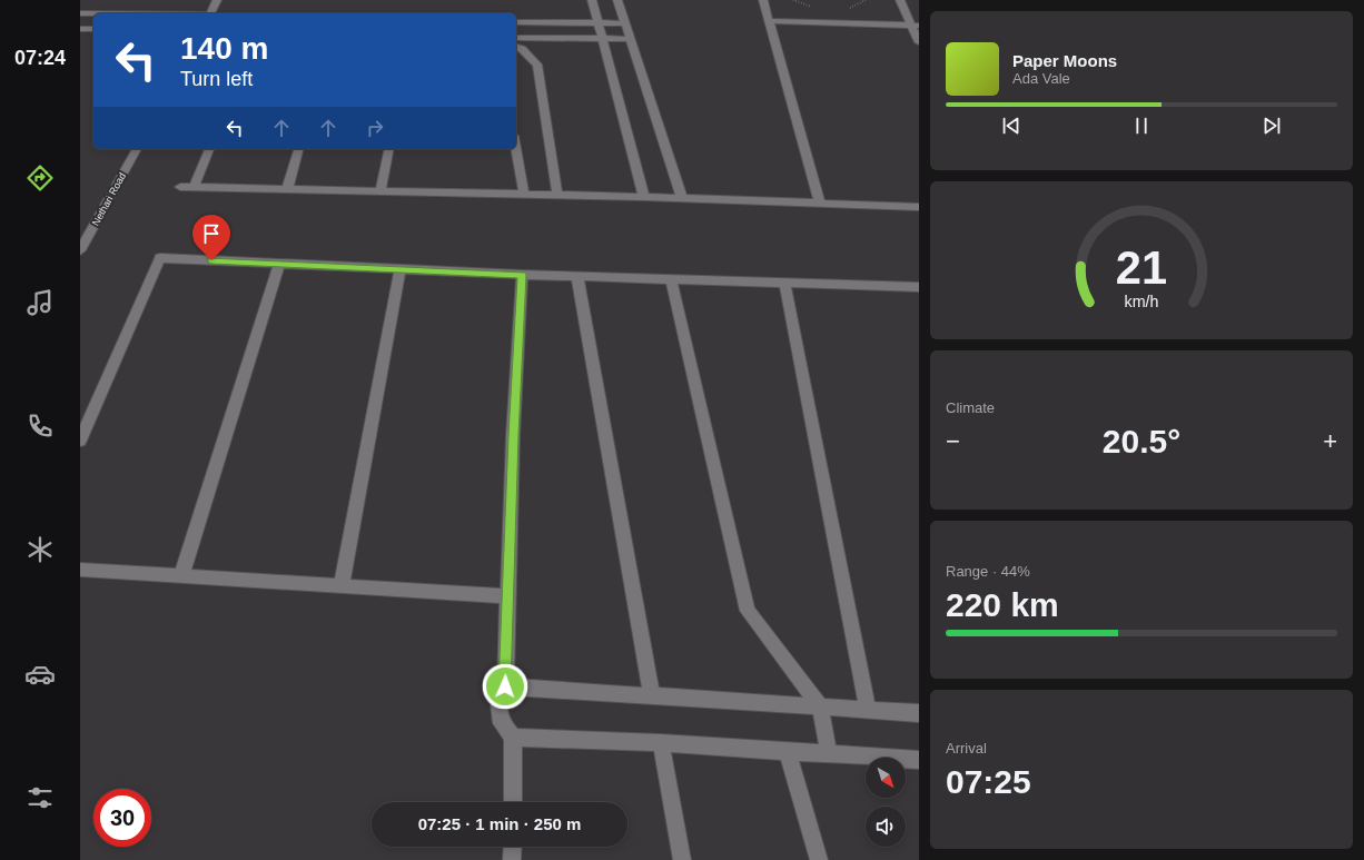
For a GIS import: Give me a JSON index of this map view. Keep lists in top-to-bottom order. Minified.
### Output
{"streets":{"street":["Nethari Road"]},"north":"bottom right","page":{"tabs":"07:24","turn":["140 m","Turn left"],"song":["Paper Moons","Ada Vale"],"tile":["Climate",["Range · 44%","220 km"],["Arrival","07:25"]],"heat":["−","20.5°","+"],"limit":"30","trip":"07:25 · 1 min · 250 m","gauge":["21","km/h"]}}
